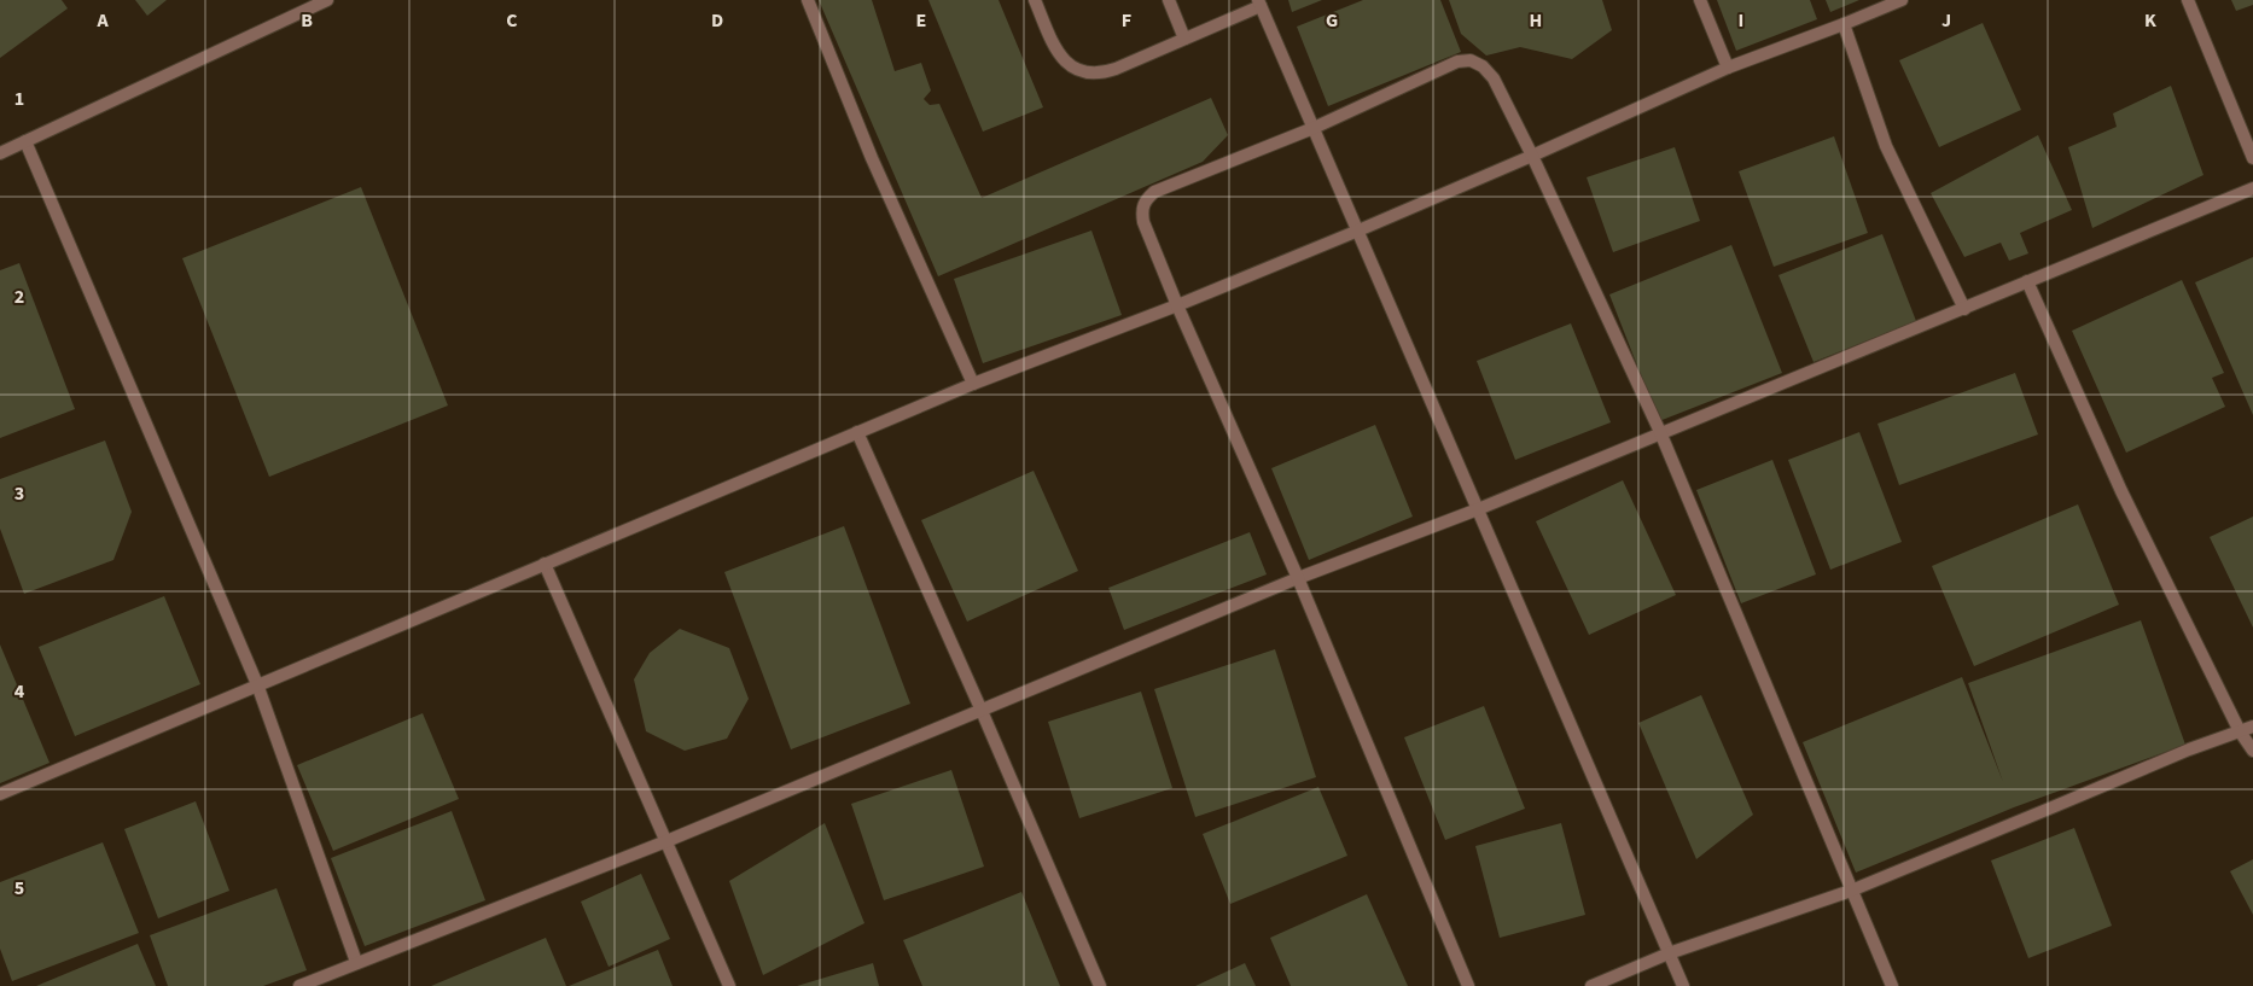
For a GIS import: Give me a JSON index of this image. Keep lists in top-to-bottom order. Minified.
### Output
{"grid":{"columns":["A","B","C","D","E","F","G","H","I","J","K"],"rows":["1","2","3","4","5"]}}
